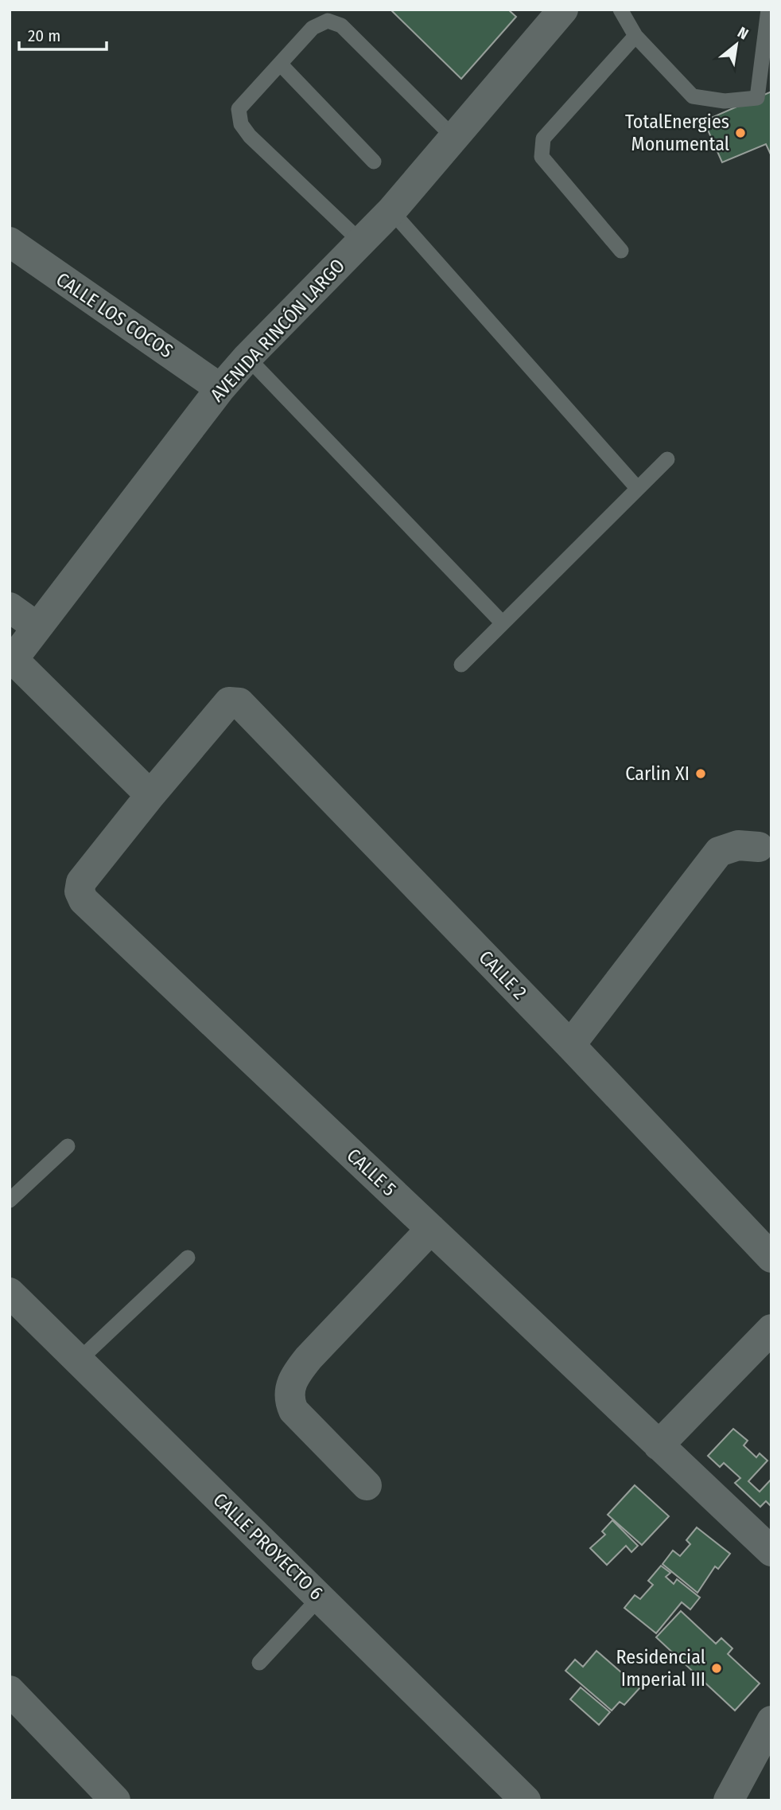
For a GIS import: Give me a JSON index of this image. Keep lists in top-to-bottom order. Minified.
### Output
{"streets":{"street":["CALLE LOS COCOS","AVENIDA RINCÓN LARGO","CALLE 2","CALLE 5","CALLE PROYECTO 6"]},"crossings":[["CALLE LOS COCOS","AVENIDA RINCÓN LARGO"],["CALLE 2","CALLE 5"]],"places":["TotalEnergies Monumental","Carlin XI","Residencial Imperial III"],"scale_bar":"20 m","north":"top right"}
